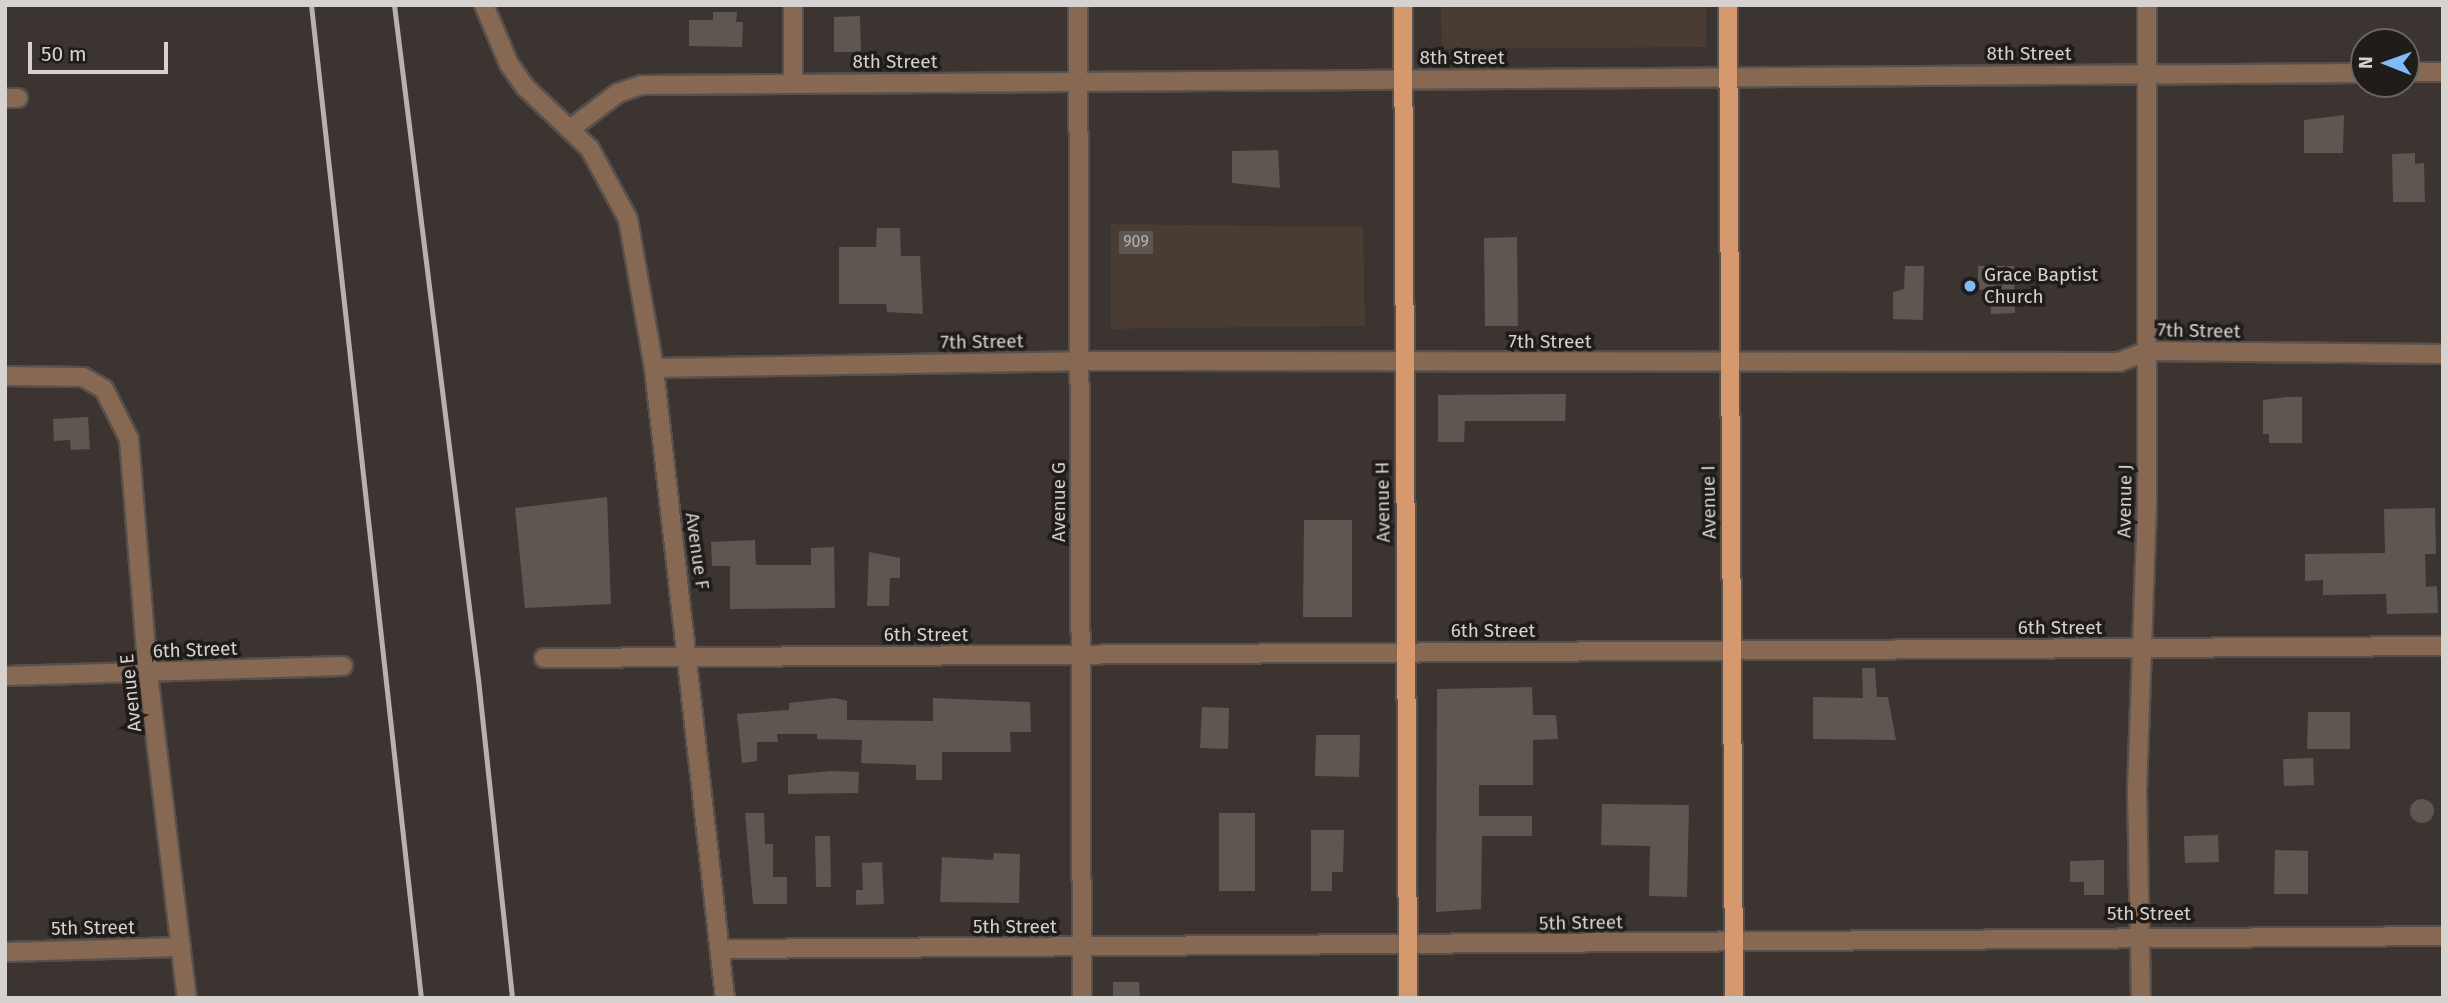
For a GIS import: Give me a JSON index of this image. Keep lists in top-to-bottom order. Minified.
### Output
{"streets":{"main road":["Avenue H","Avenue I"],"street":["8th Street","7th Street","Avenue J","Avenue G","Avenue F","6th Street","Avenue E","5th Street"]},"crossings":[["8th Street","Avenue J"],["8th Street","Avenue G"],["8th Street","Avenue H"],["8th Street","Avenue I"],["8th Street","Avenue F"],["7th Street","Avenue J"],["7th Street","Avenue G"],["7th Street","Avenue H"],["7th Street","Avenue I"],["7th Street","Avenue F"],["Avenue J","6th Street"],["Avenue J","5th Street"],["Avenue G","6th Street"],["Avenue G","5th Street"],["Avenue H","6th Street"],["Avenue H","5th Street"],["Avenue I","6th Street"],["Avenue I","5th Street"],["Avenue F","6th Street"],["Avenue F","5th Street"],["6th Street","Avenue E"],["Avenue E","5th Street"]],"places":["Grace Baptist Church"],"house_numbers":["909"],"scale_bar":"50 m","north":"left"}
